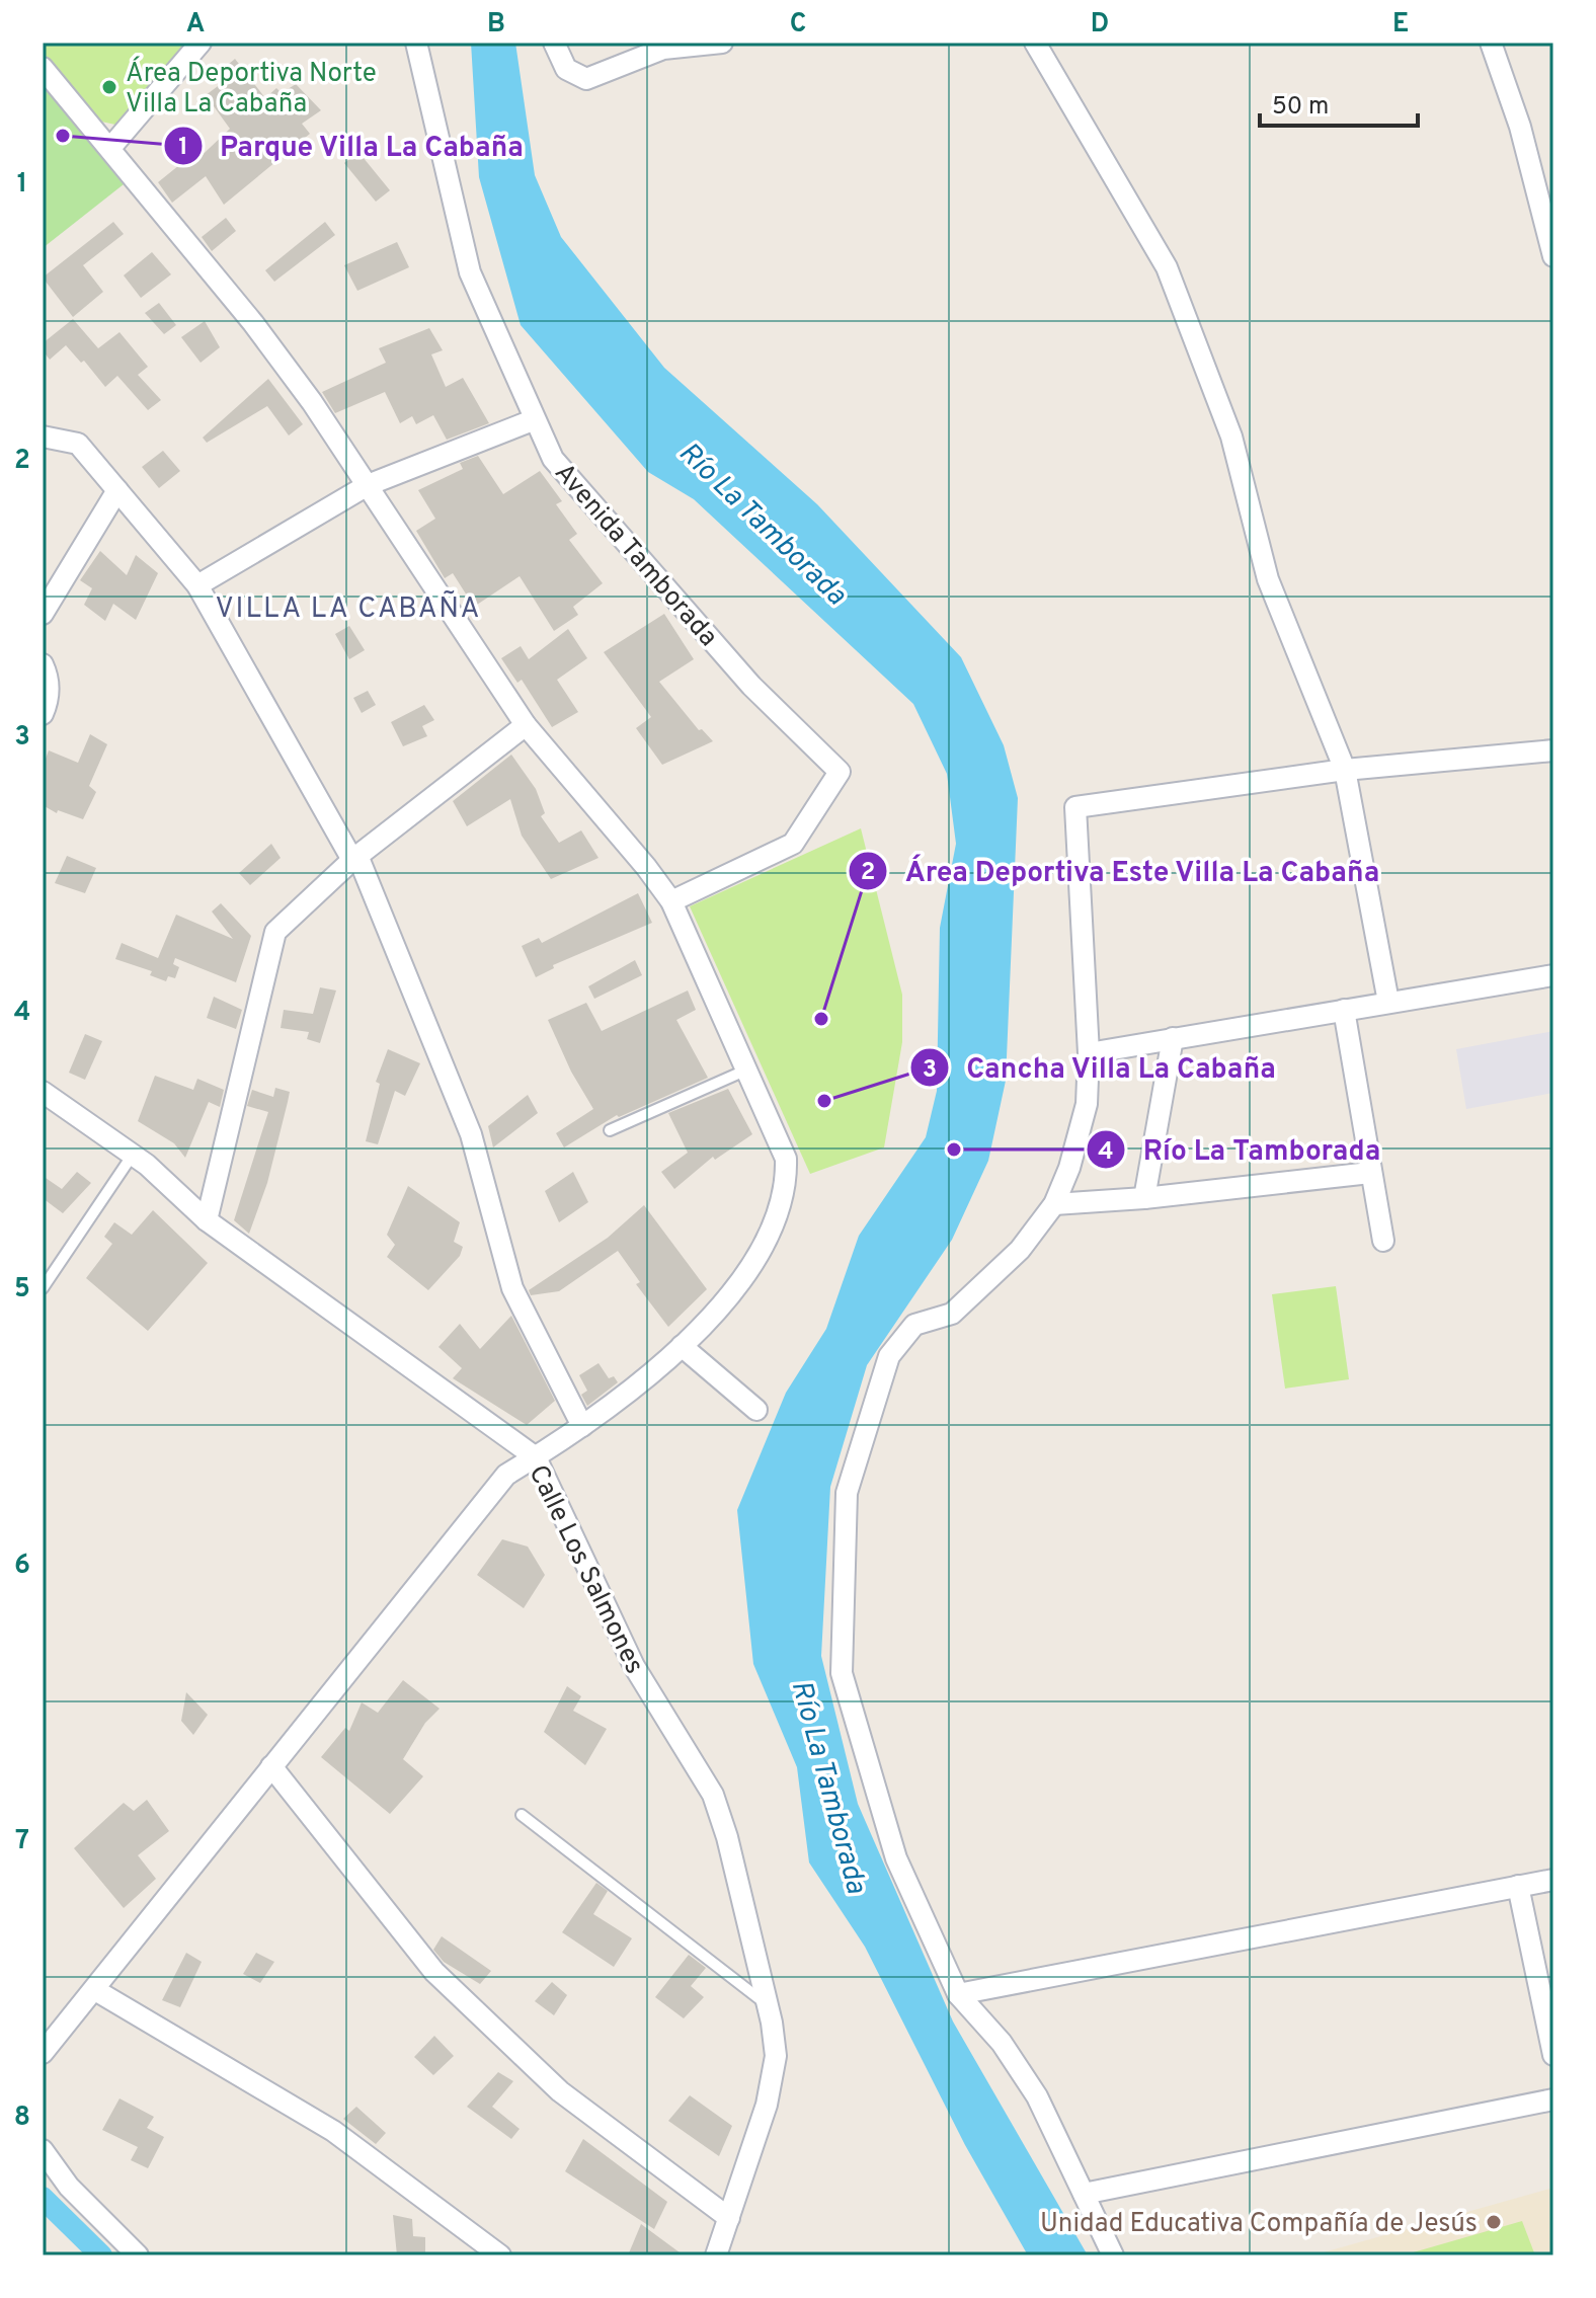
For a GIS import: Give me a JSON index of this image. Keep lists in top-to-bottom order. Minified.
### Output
{"streets":{"street":["Avenida Tamborada","Calle Los Salmones"]},"districts":["VILLA LA CABAÑA"],"water":["Río La Tamborada"],"places":["Área Deportiva Norte Villa La Cabaña","Parque Villa La Cabaña","Área Deportiva Este Villa La Cabaña","Cancha Villa La Cabaña","Río La Tamborada","Unidad Educativa Compañía de Jesús"],"scale_bar":"50 m","grid":{"columns":["A","B","C","D","E"],"rows":["1","2","3","4","5","6","7","8"]}}
